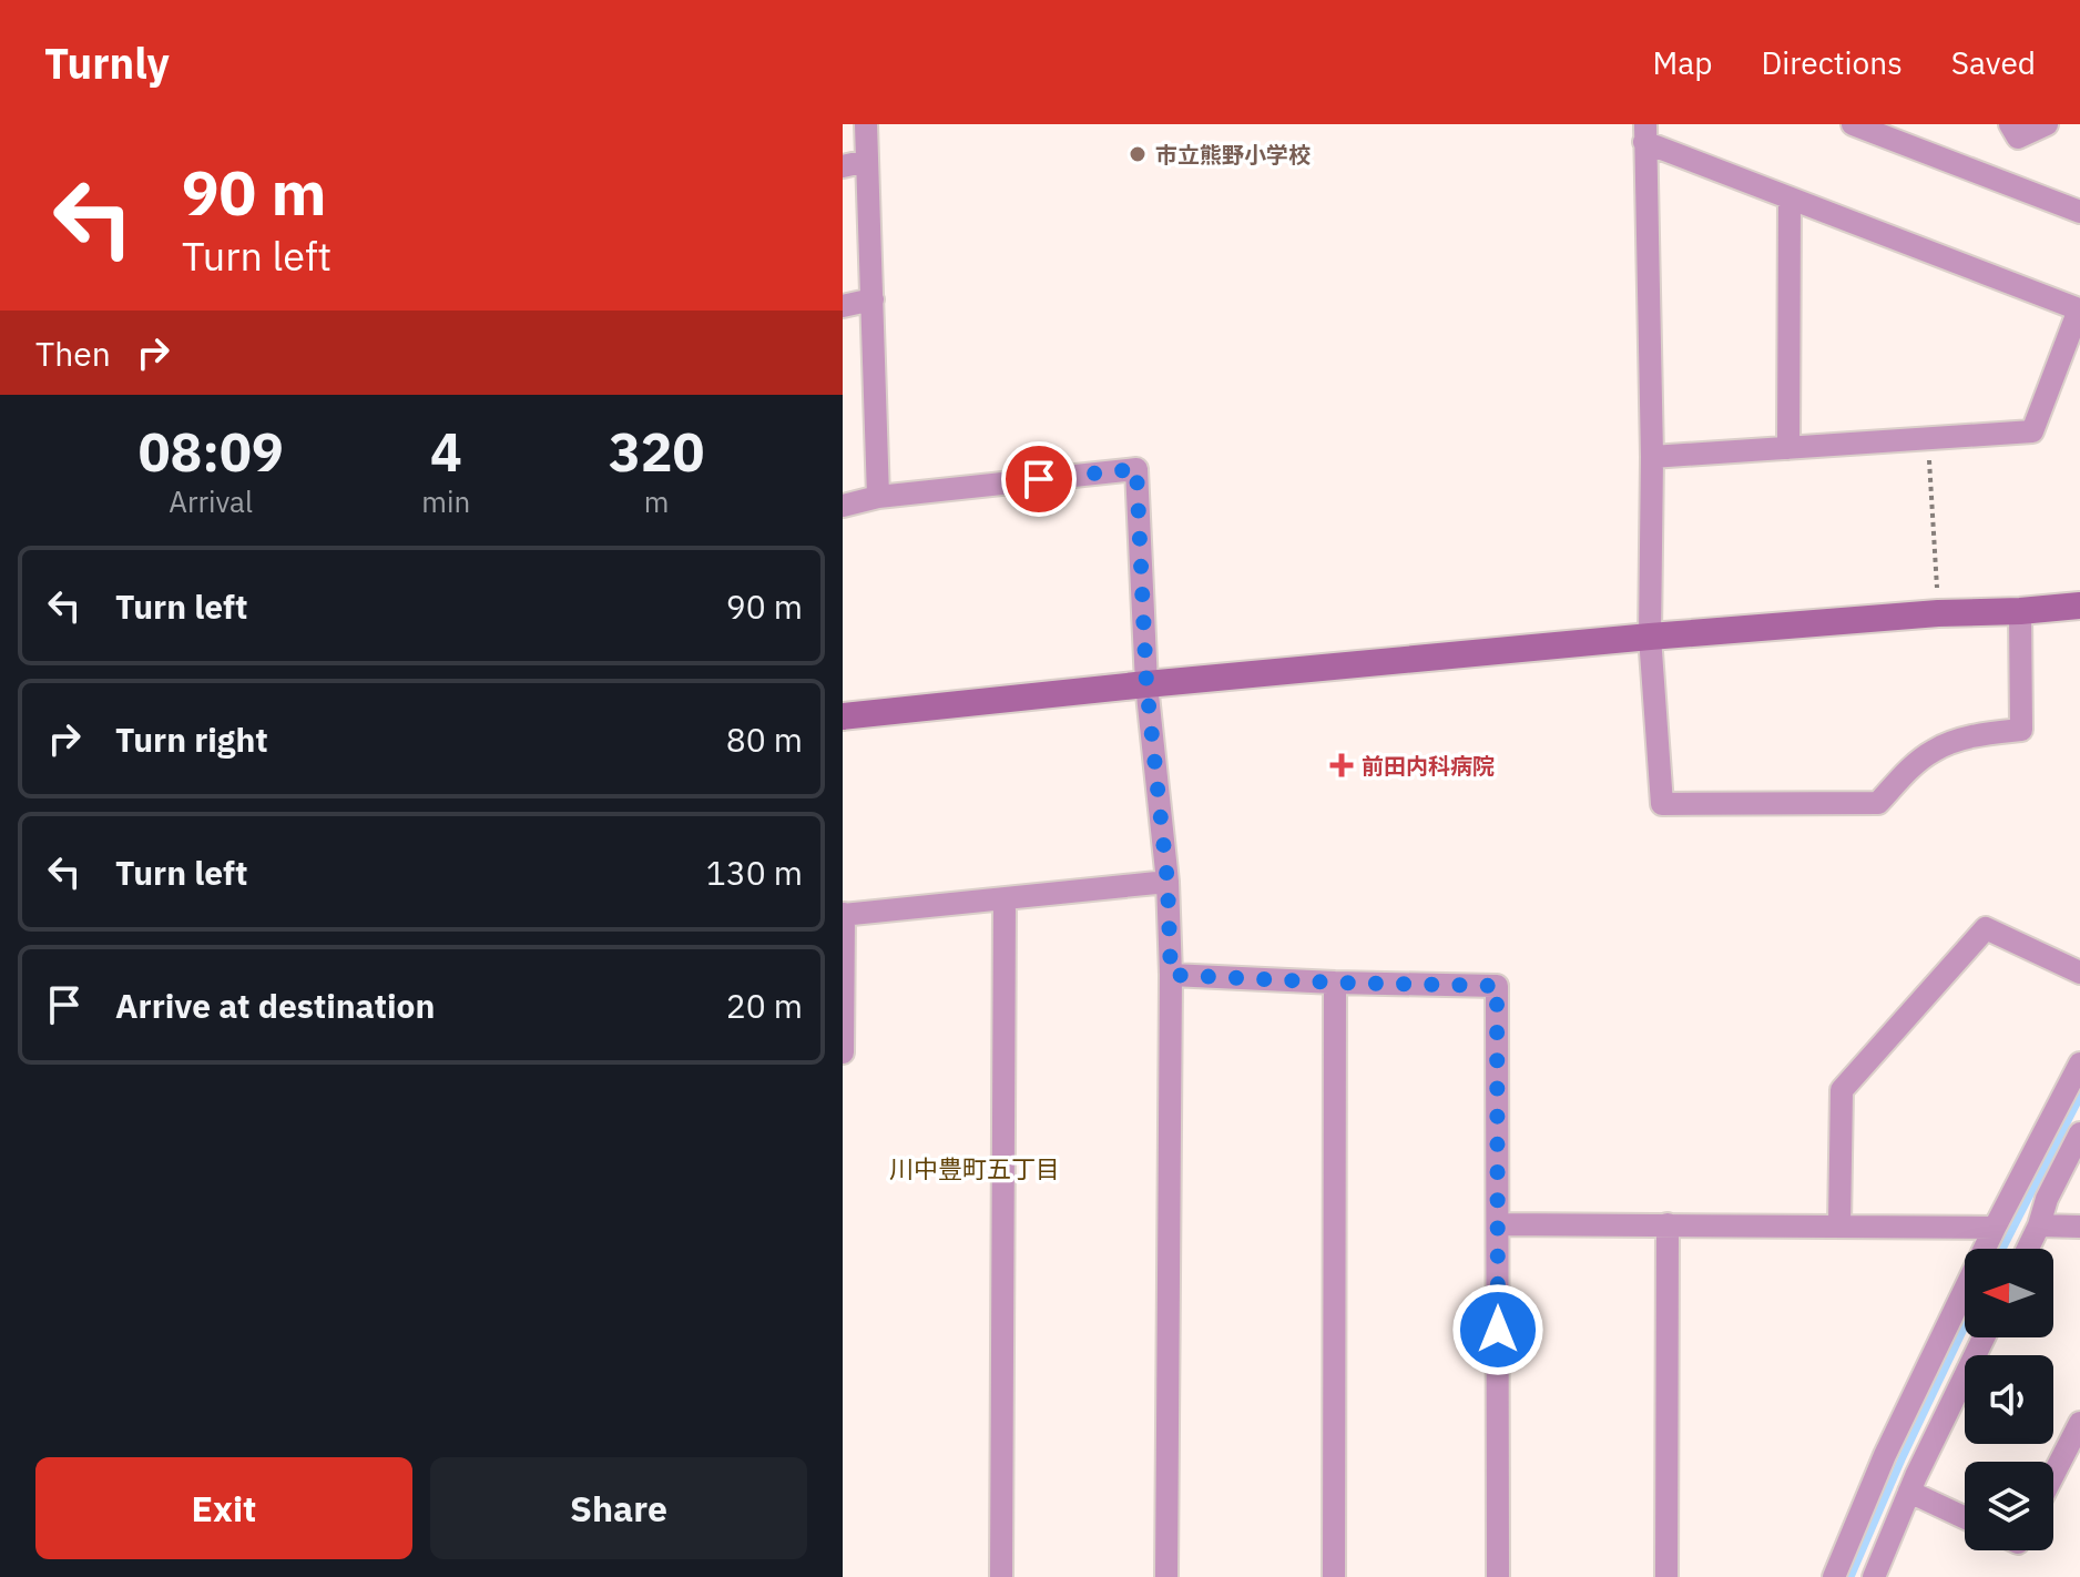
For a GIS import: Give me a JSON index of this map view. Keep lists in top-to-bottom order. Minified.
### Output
{"districts":["川中豊町五丁目"],"places":{"other":["市立熊野小学校"],"health":["前田内科病院"]},"north":"left","page":{"header":"Turnly","nav":["Map","Directions","Saved"],"turn":["90 m","Turn left"],"then":"Then","eta":["08:09","Arrival","4","min","320","m"],"list":[{"name":"Turn left","value":"90 m"},{"name":"Turn right","value":"80 m"},{"name":"Turn left","value":"130 m"},{"name":"Arrive at destination","value":"20 m"}],"buttons":["Exit","Share"]}}
